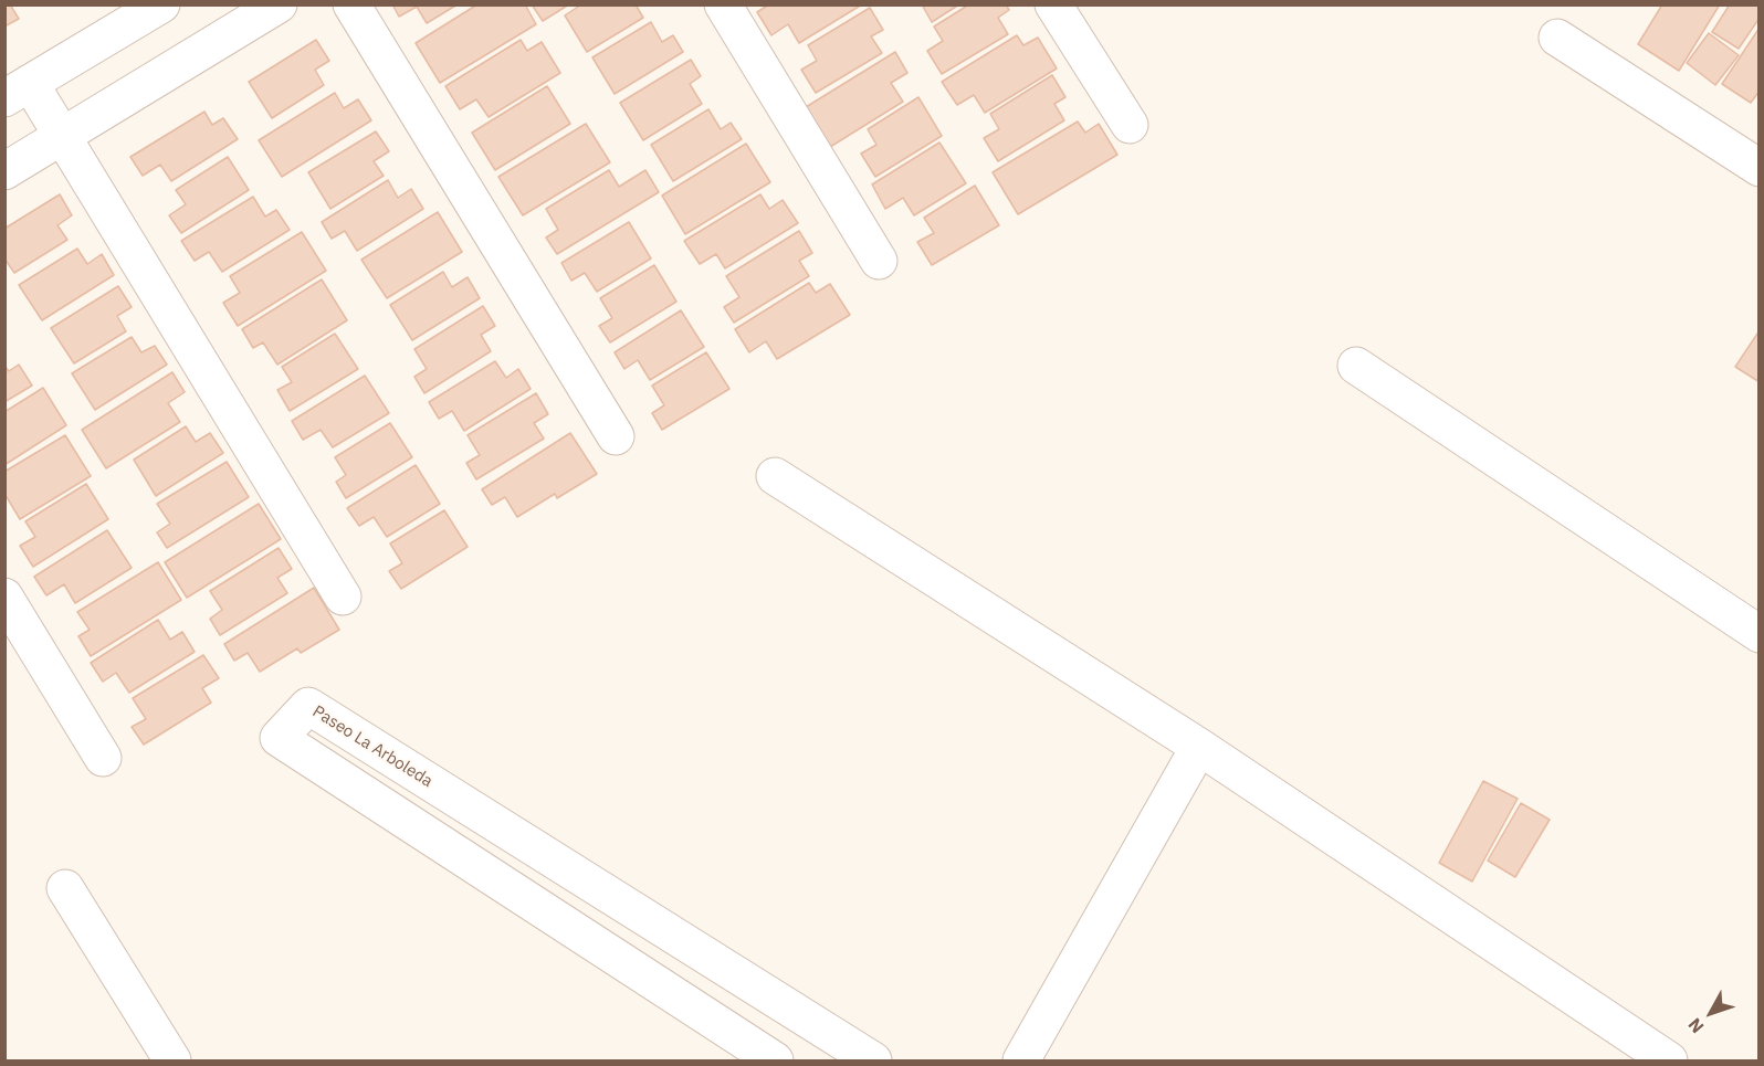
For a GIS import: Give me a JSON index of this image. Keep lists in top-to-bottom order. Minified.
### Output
{"streets":{"street":["Paseo La Arboleda"]},"north":"bottom left"}
